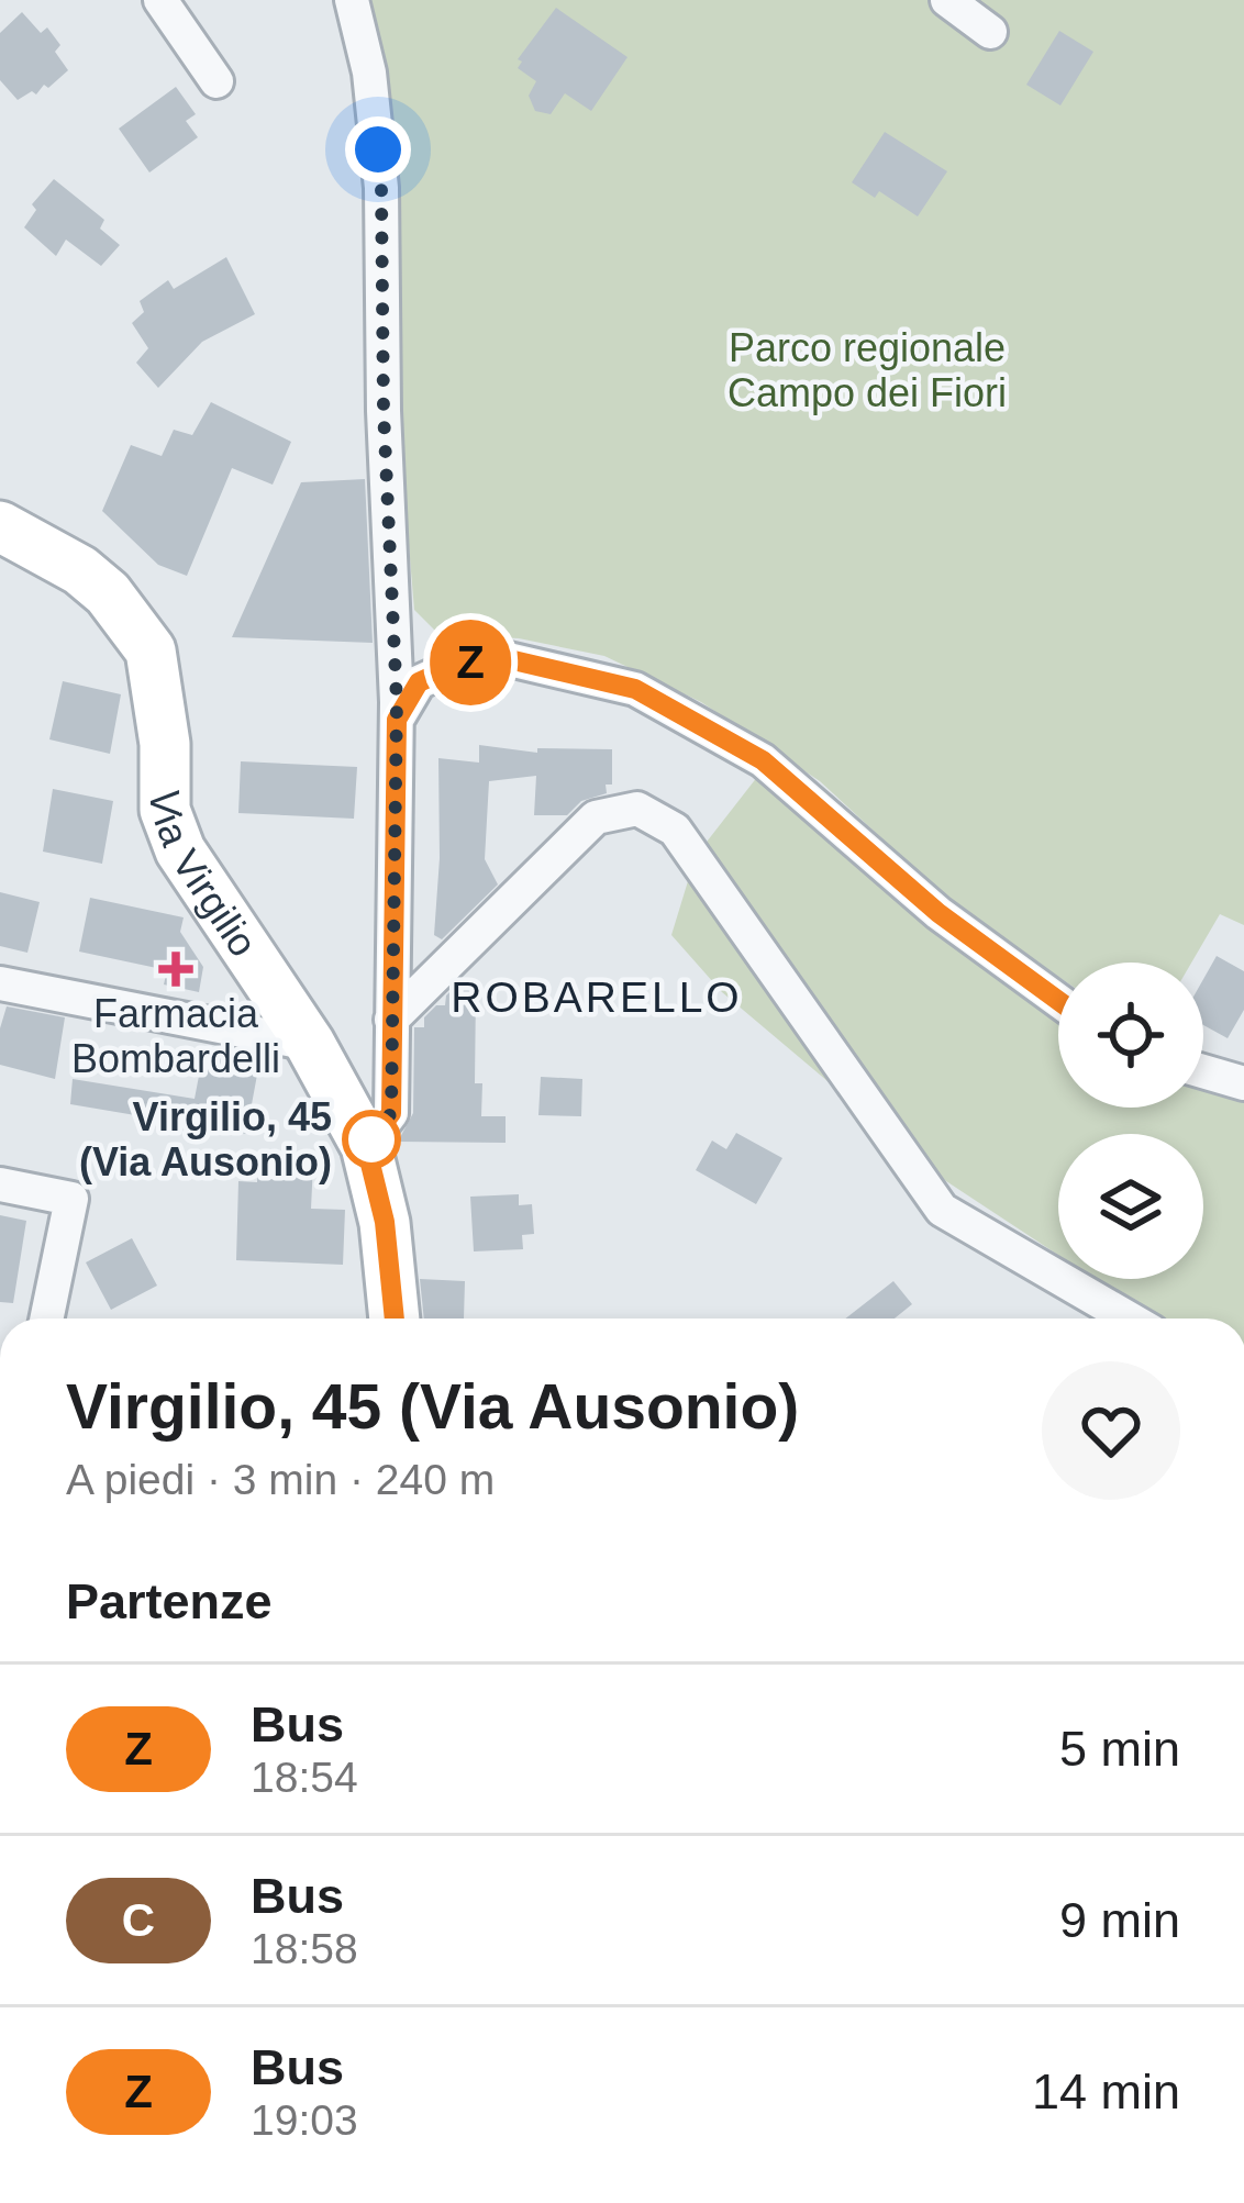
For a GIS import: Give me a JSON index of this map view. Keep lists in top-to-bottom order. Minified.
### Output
{"streets":{"main road":["Via Virgilio"]},"districts":["ROBARELLO"],"parks":["Parco regionale Campo dei Fiori"],"places":{"health":["Farmacia Bombardelli"],"other":["Virgilio, 45 (Via Ausonio)"]},"lines":["bus line Z"],"page":{"on_map":"Z","heading":[["Virgilio, 45 (Via Ausonio)","A piedi · 3 min · 240 m"],"Partenze"],"list":[{"mark":"Z","name":"Bus","note":"18:54","value":"5 min"},{"mark":"C","name":"Bus","note":"18:58","value":"9 min"},{"mark":"Z","name":"Bus","note":"19:03","value":"14 min"}]}}
